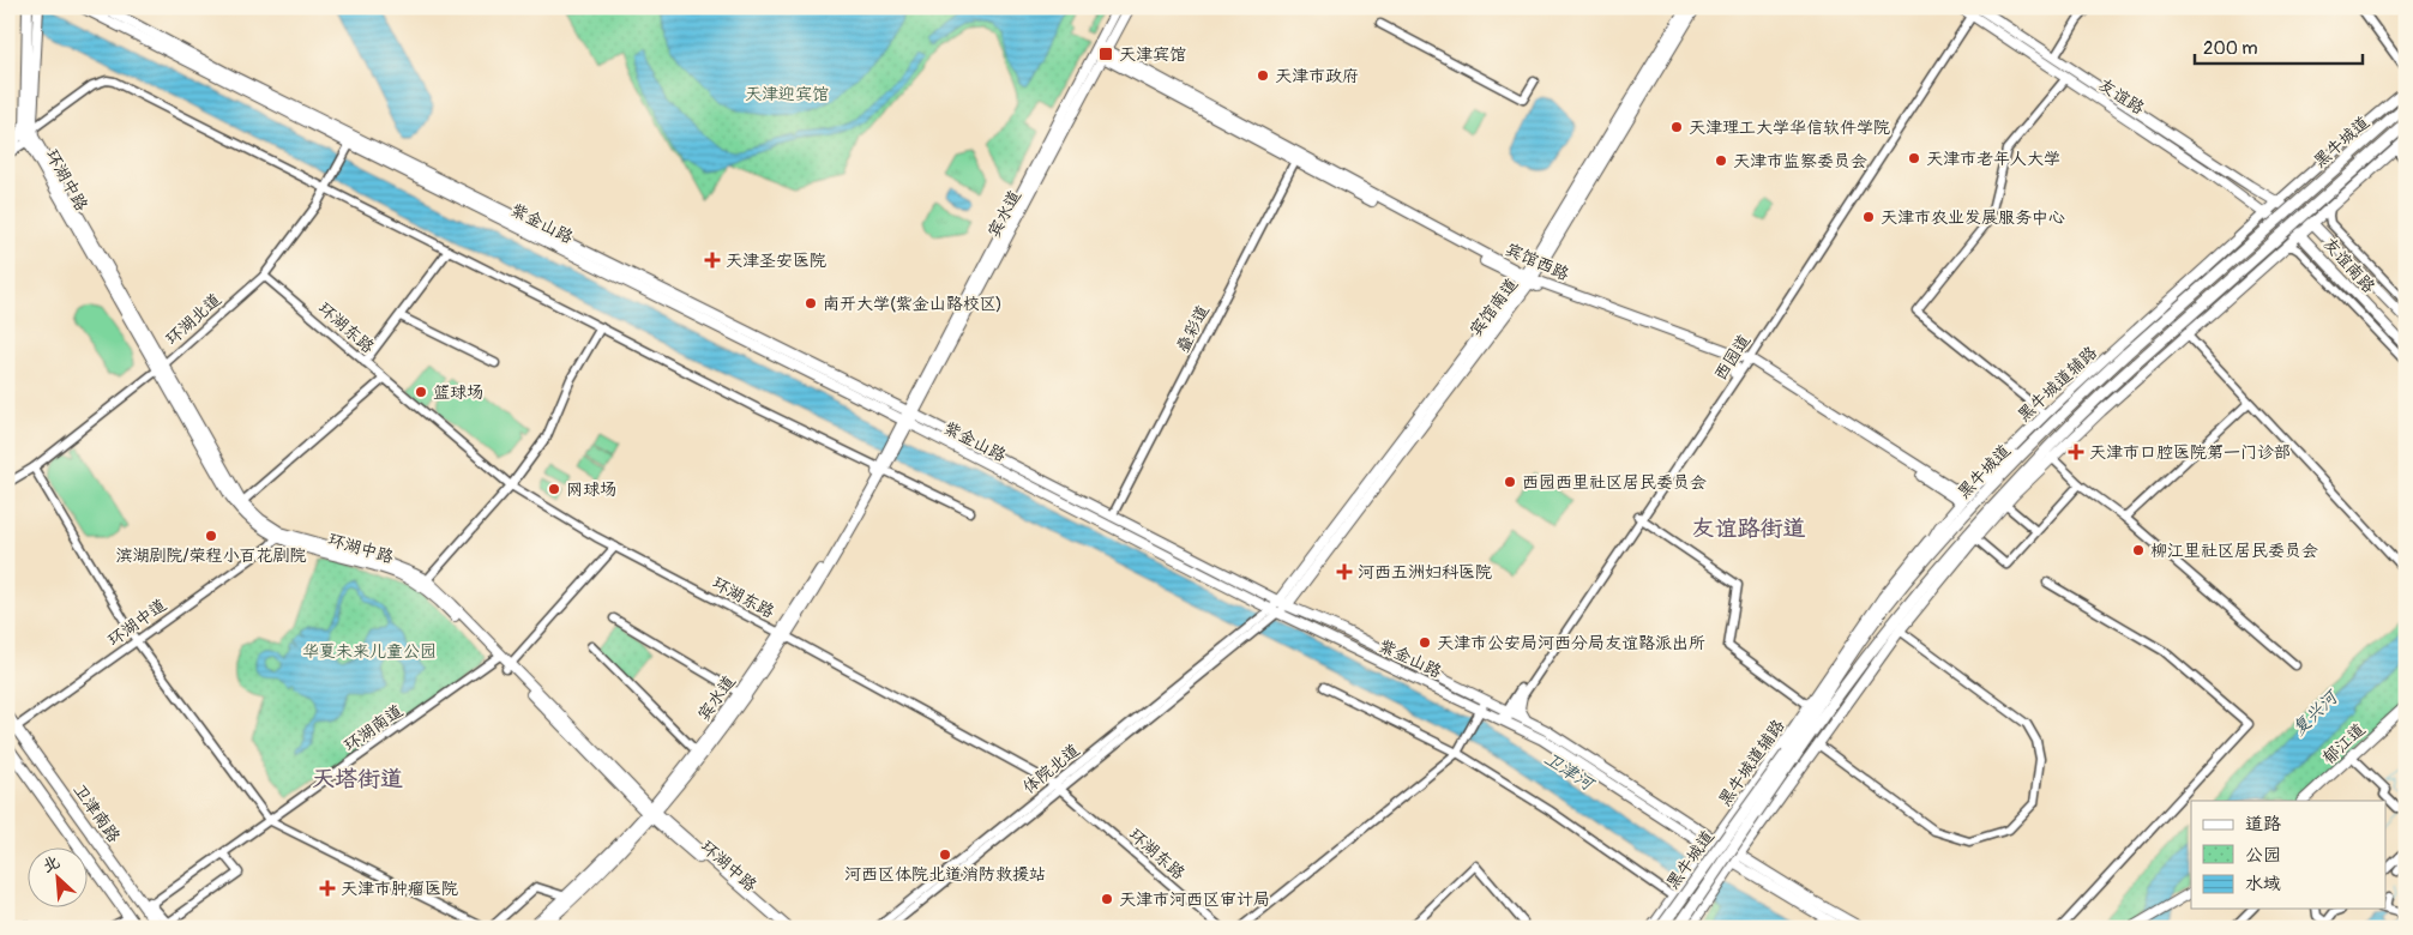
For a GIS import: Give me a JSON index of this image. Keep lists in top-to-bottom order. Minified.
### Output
{"streets":{"highway":["黑牛城道","卫津南路"],"main road":["友谊路","环湖中路","宾水道","紫金山路","宾馆西路","友谊南路","宾馆南道","黑牛城道辅路","郁江道"],"street":["环湖北道","环湖东路","叠彩道","西园道","环湖中道","环湖南道","体院北道"]},"crossings":[["友谊路","友谊南路"],["友谊路","西园道"],["友谊路","黑牛城道辅路"],["环湖中路","宾水道"],["环湖中路","环湖北道"],["环湖中路","环湖中道"],["环湖中路","环湖南道"],["宾水道","紫金山路"],["宾水道","宾馆西路"],["宾水道","环湖东路"],["紫金山路","宾馆南道"],["紫金山路","环湖北道"],["紫金山路","叠彩道"],["紫金山路","西园道"],["紫金山路","黑牛城道辅路"],["紫金山路","体院北道"],["宾馆西路","宾馆南道"],["宾馆西路","叠彩道"],["宾馆西路","西园道"],["宾馆西路","黑牛城道辅路"],["友谊南路","黑牛城道辅路"],["环湖北道","环湖东路"],["环湖东路","体院北道"],["环湖中道","卫津南路"],["环湖南道","卫津南路"]],"districts":["友谊路街道","天塔街道"],"water":["复兴河","卫津河"],"parks":["天津迎宾馆","华夏未来儿童公园"],"places":{"transit":["天津宾馆"],"other":["天津市政府","天津理工大学华信软件学院","天津市老年人大学","天津市监察委员会","天津市农业发展服务中心","南开大学(紫金山路校区)","篮球场","西园西里社区居民委员会","网球场","滨湖剧院/荣程小百花剧院","柳江里社区居民委员会","天津市公安局河西分局友谊路派出所","河西区体院北道消防救援站","天津市河西区审计局"],"health":["天津圣安医院","天津市口腔医院第一门诊部","河西五洲妇科医院","天津市肿瘤医院"]},"legend":["道路","公园","水域"],"scale_bar":"200 m","north":"top left"}
